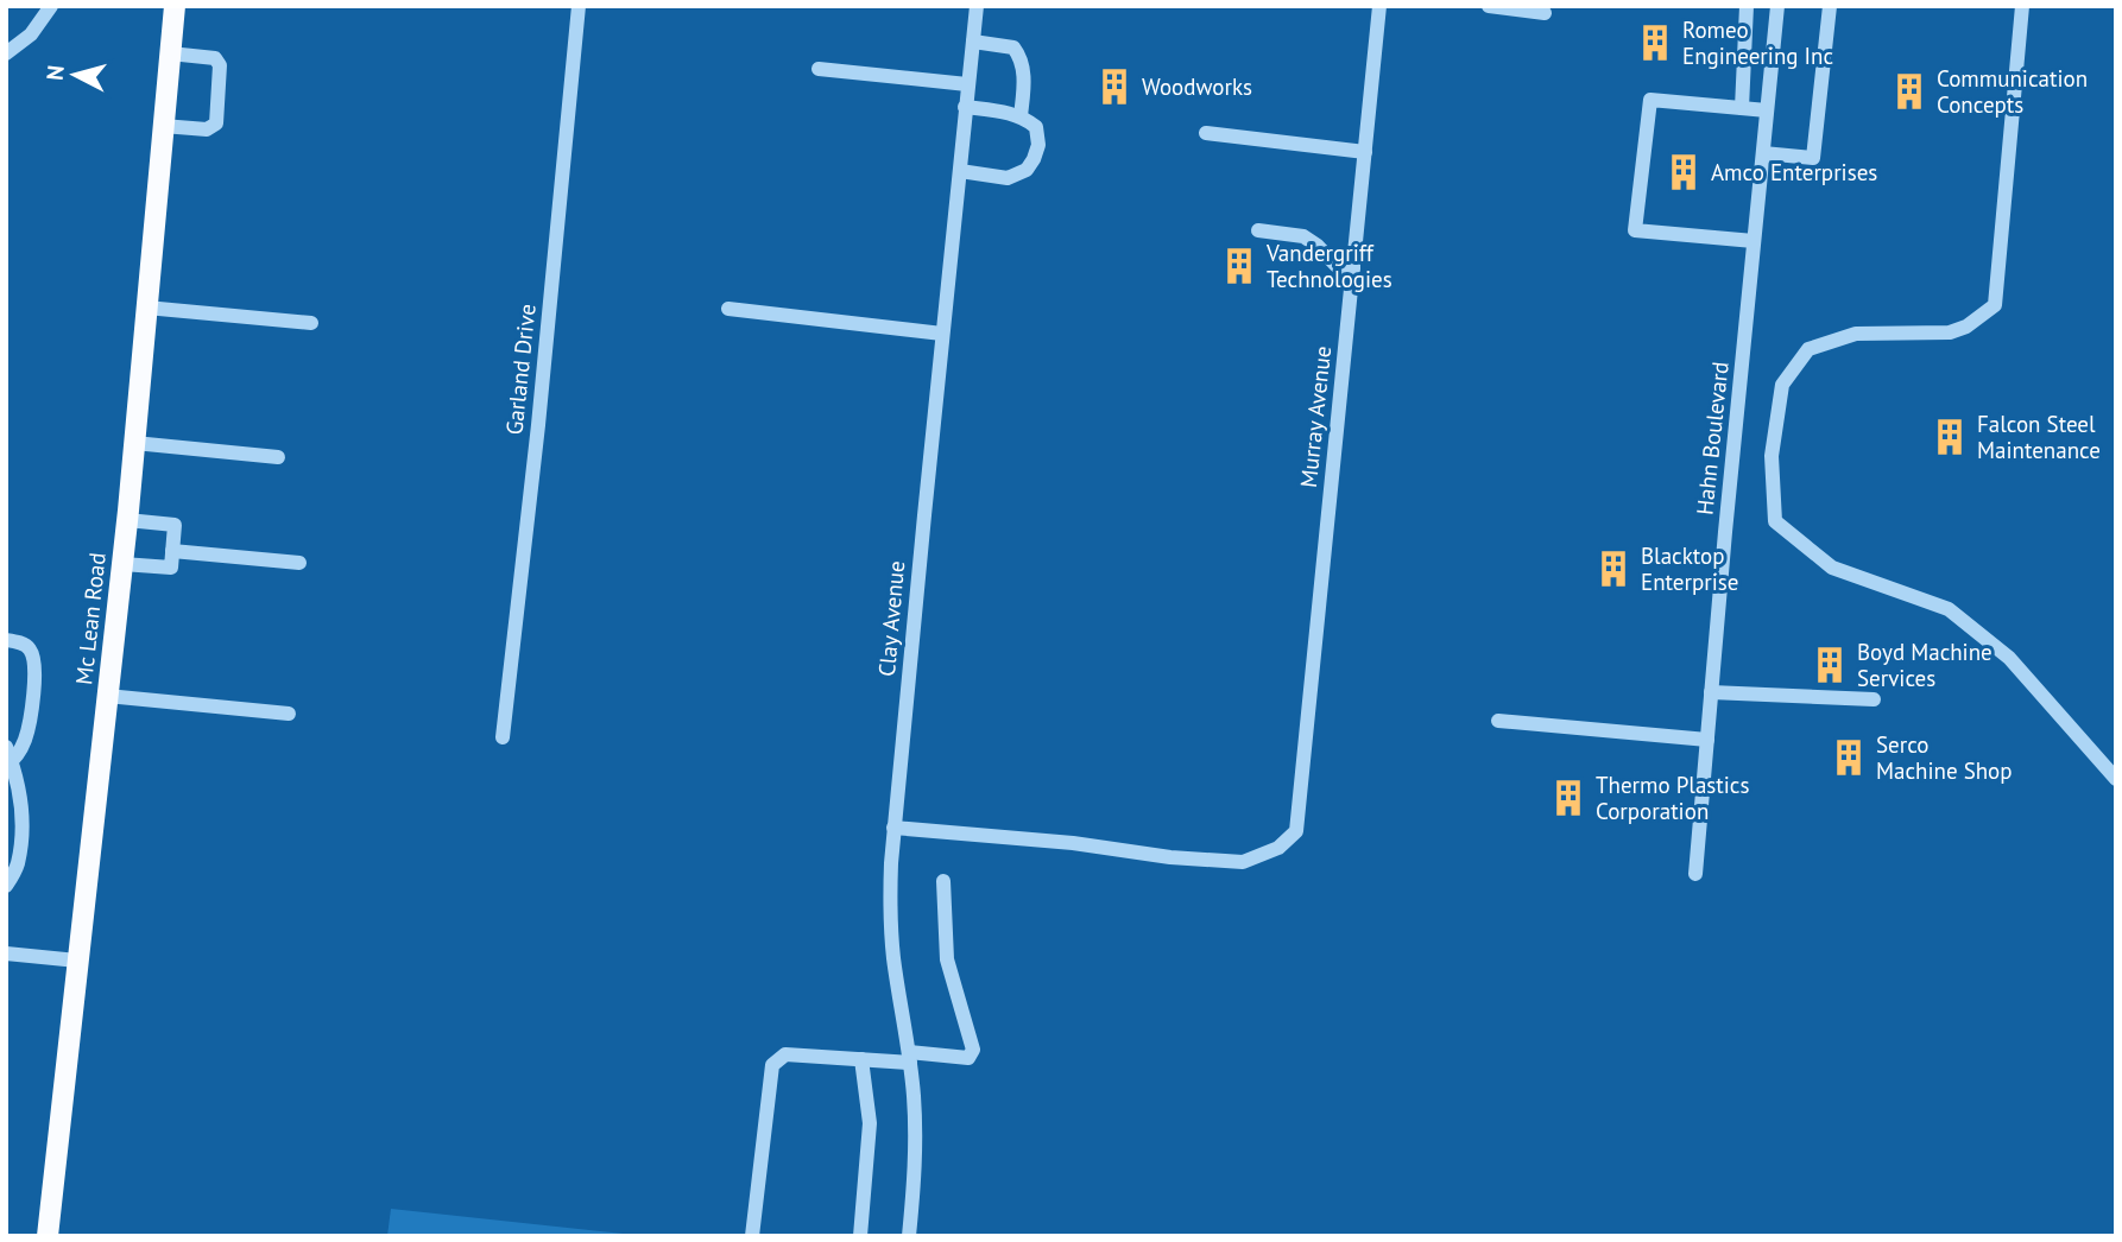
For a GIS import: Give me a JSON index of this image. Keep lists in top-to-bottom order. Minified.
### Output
{"streets":{"main road":["Mc Lean Road"],"street":["Garland Drive","Murray Avenue","Hahn Boulevard","Clay Avenue"]},"crossings":[["Murray Avenue","Clay Avenue"]],"places":{"building":["Romeo Engineering Inc","Woodworks","Communication Concepts","Amco Enterprises","Vandergriff Technologies","Falcon Steel Maintenance","Blacktop Enterprise","Boyd Machine Services","Serco Machine Shop","Thermo Plastics Corporation"]},"north":"left"}
